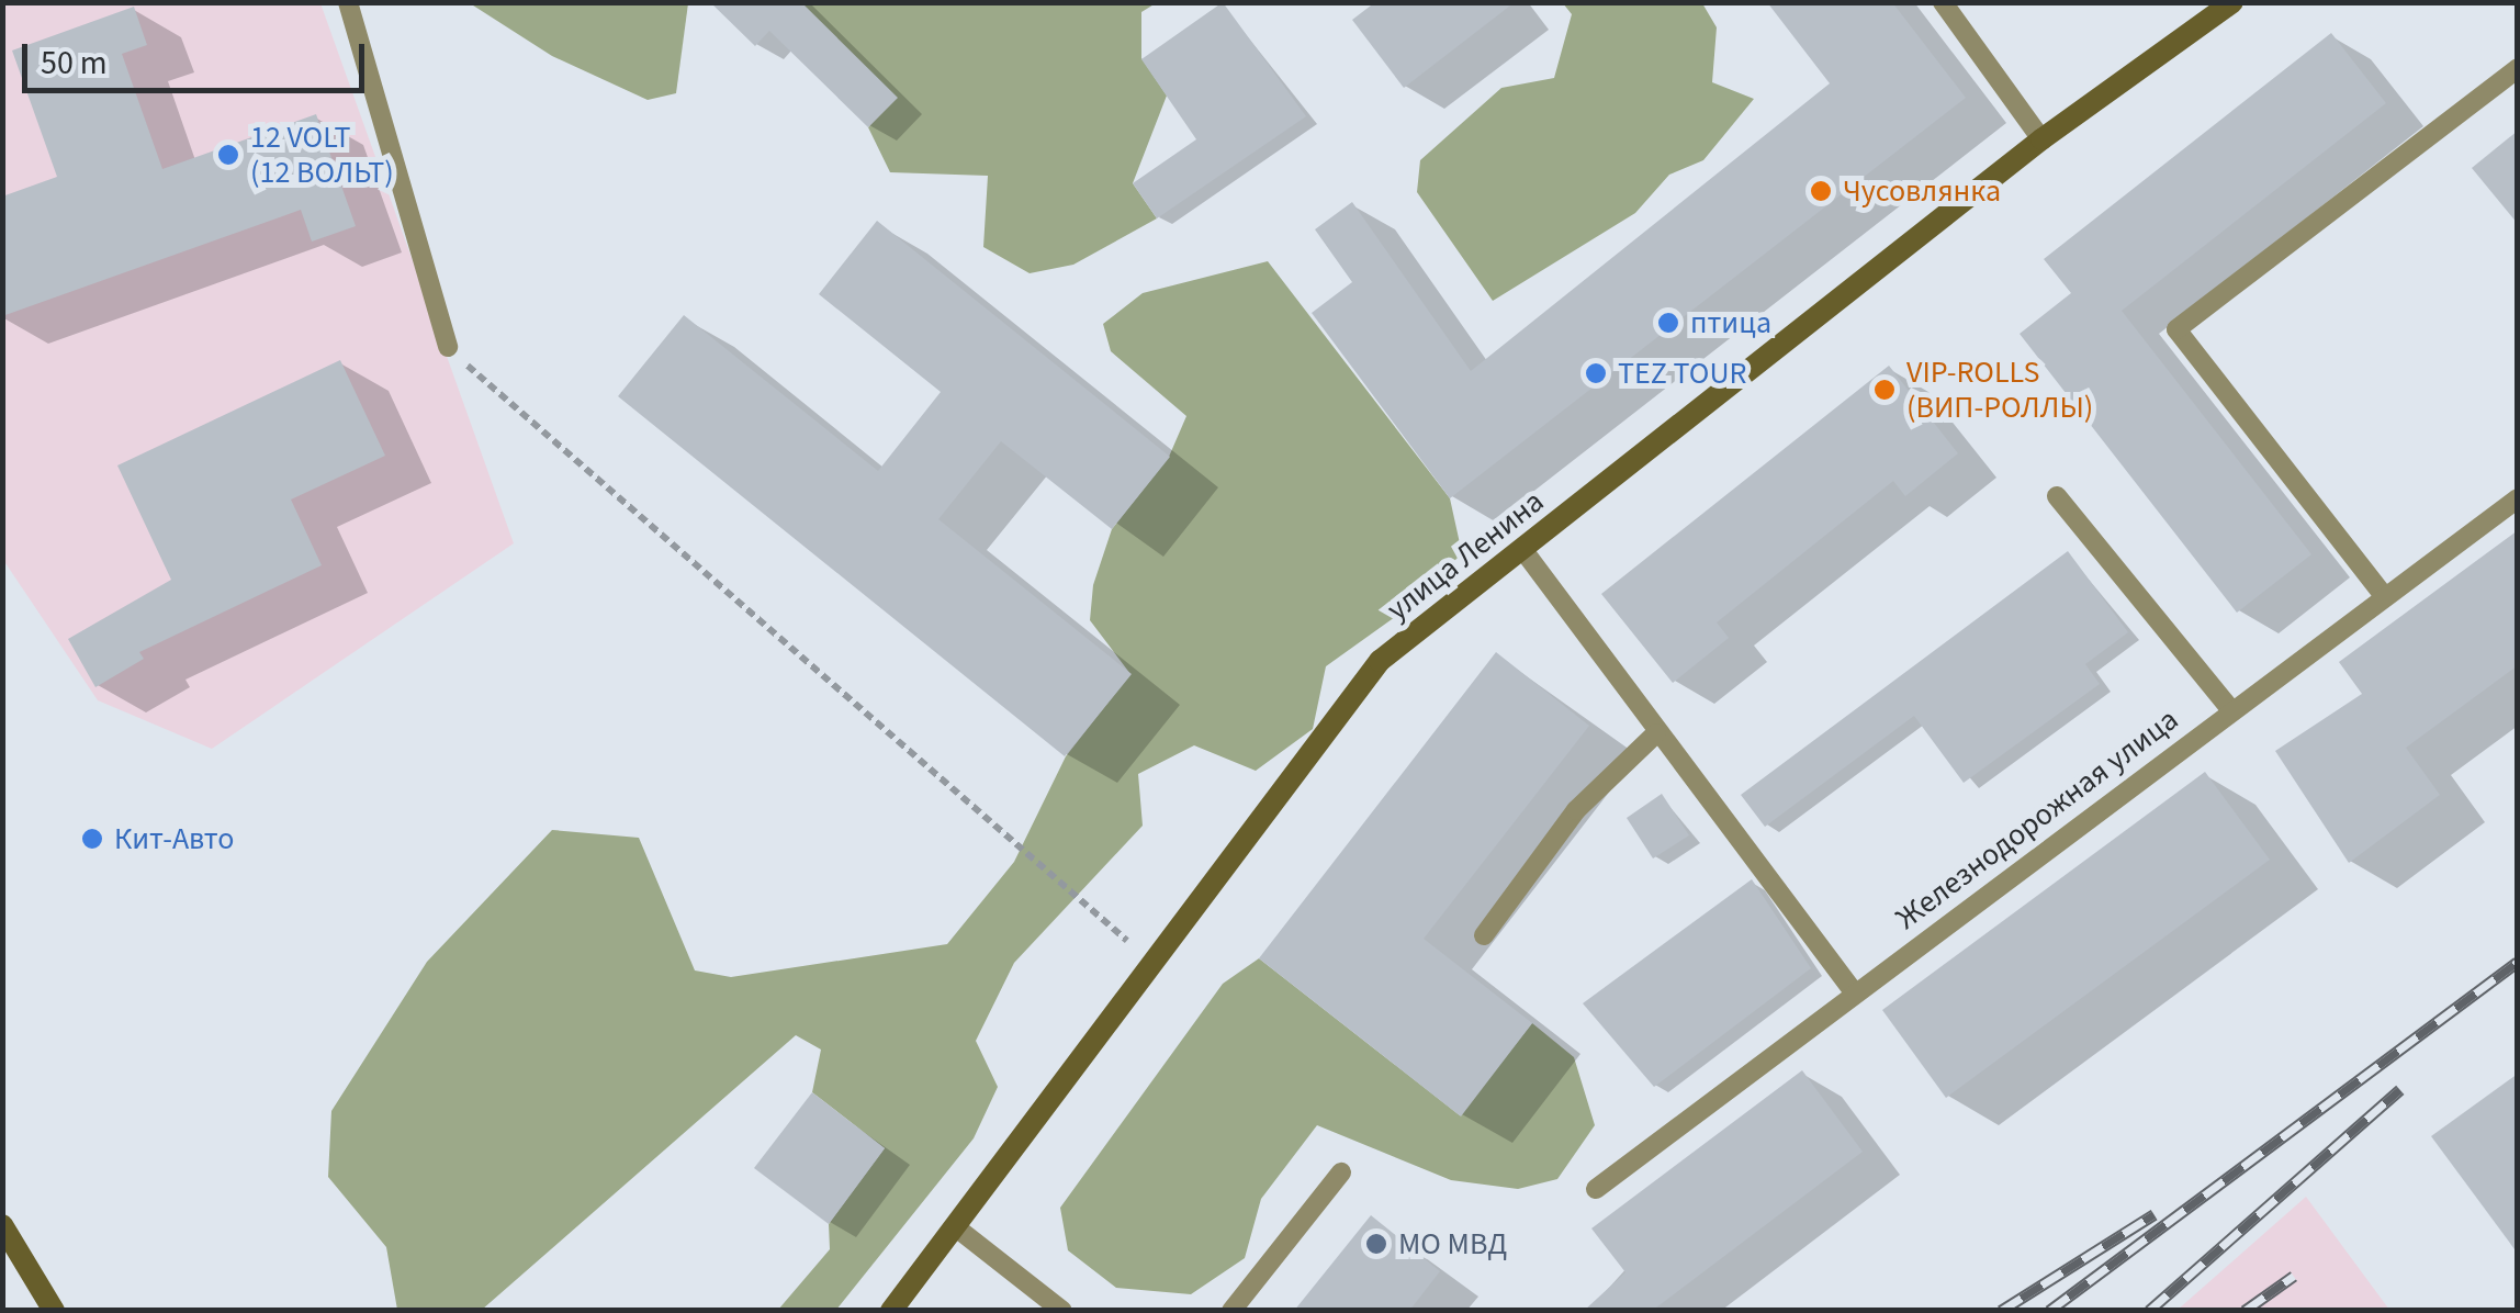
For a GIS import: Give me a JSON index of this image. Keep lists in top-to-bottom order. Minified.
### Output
{"streets":{"main road":["улица Ленина"],"lane":["Железнодорожная улица"]},"places":["12 VOLT (12 ВОЛЬТ)","Чусовлянка","птица","TEZ TOUR","VIP-ROLLS (ВИП-РОЛЛЫ)","Кит-Авто","МО МВД"],"scale_bar":"50 m"}
